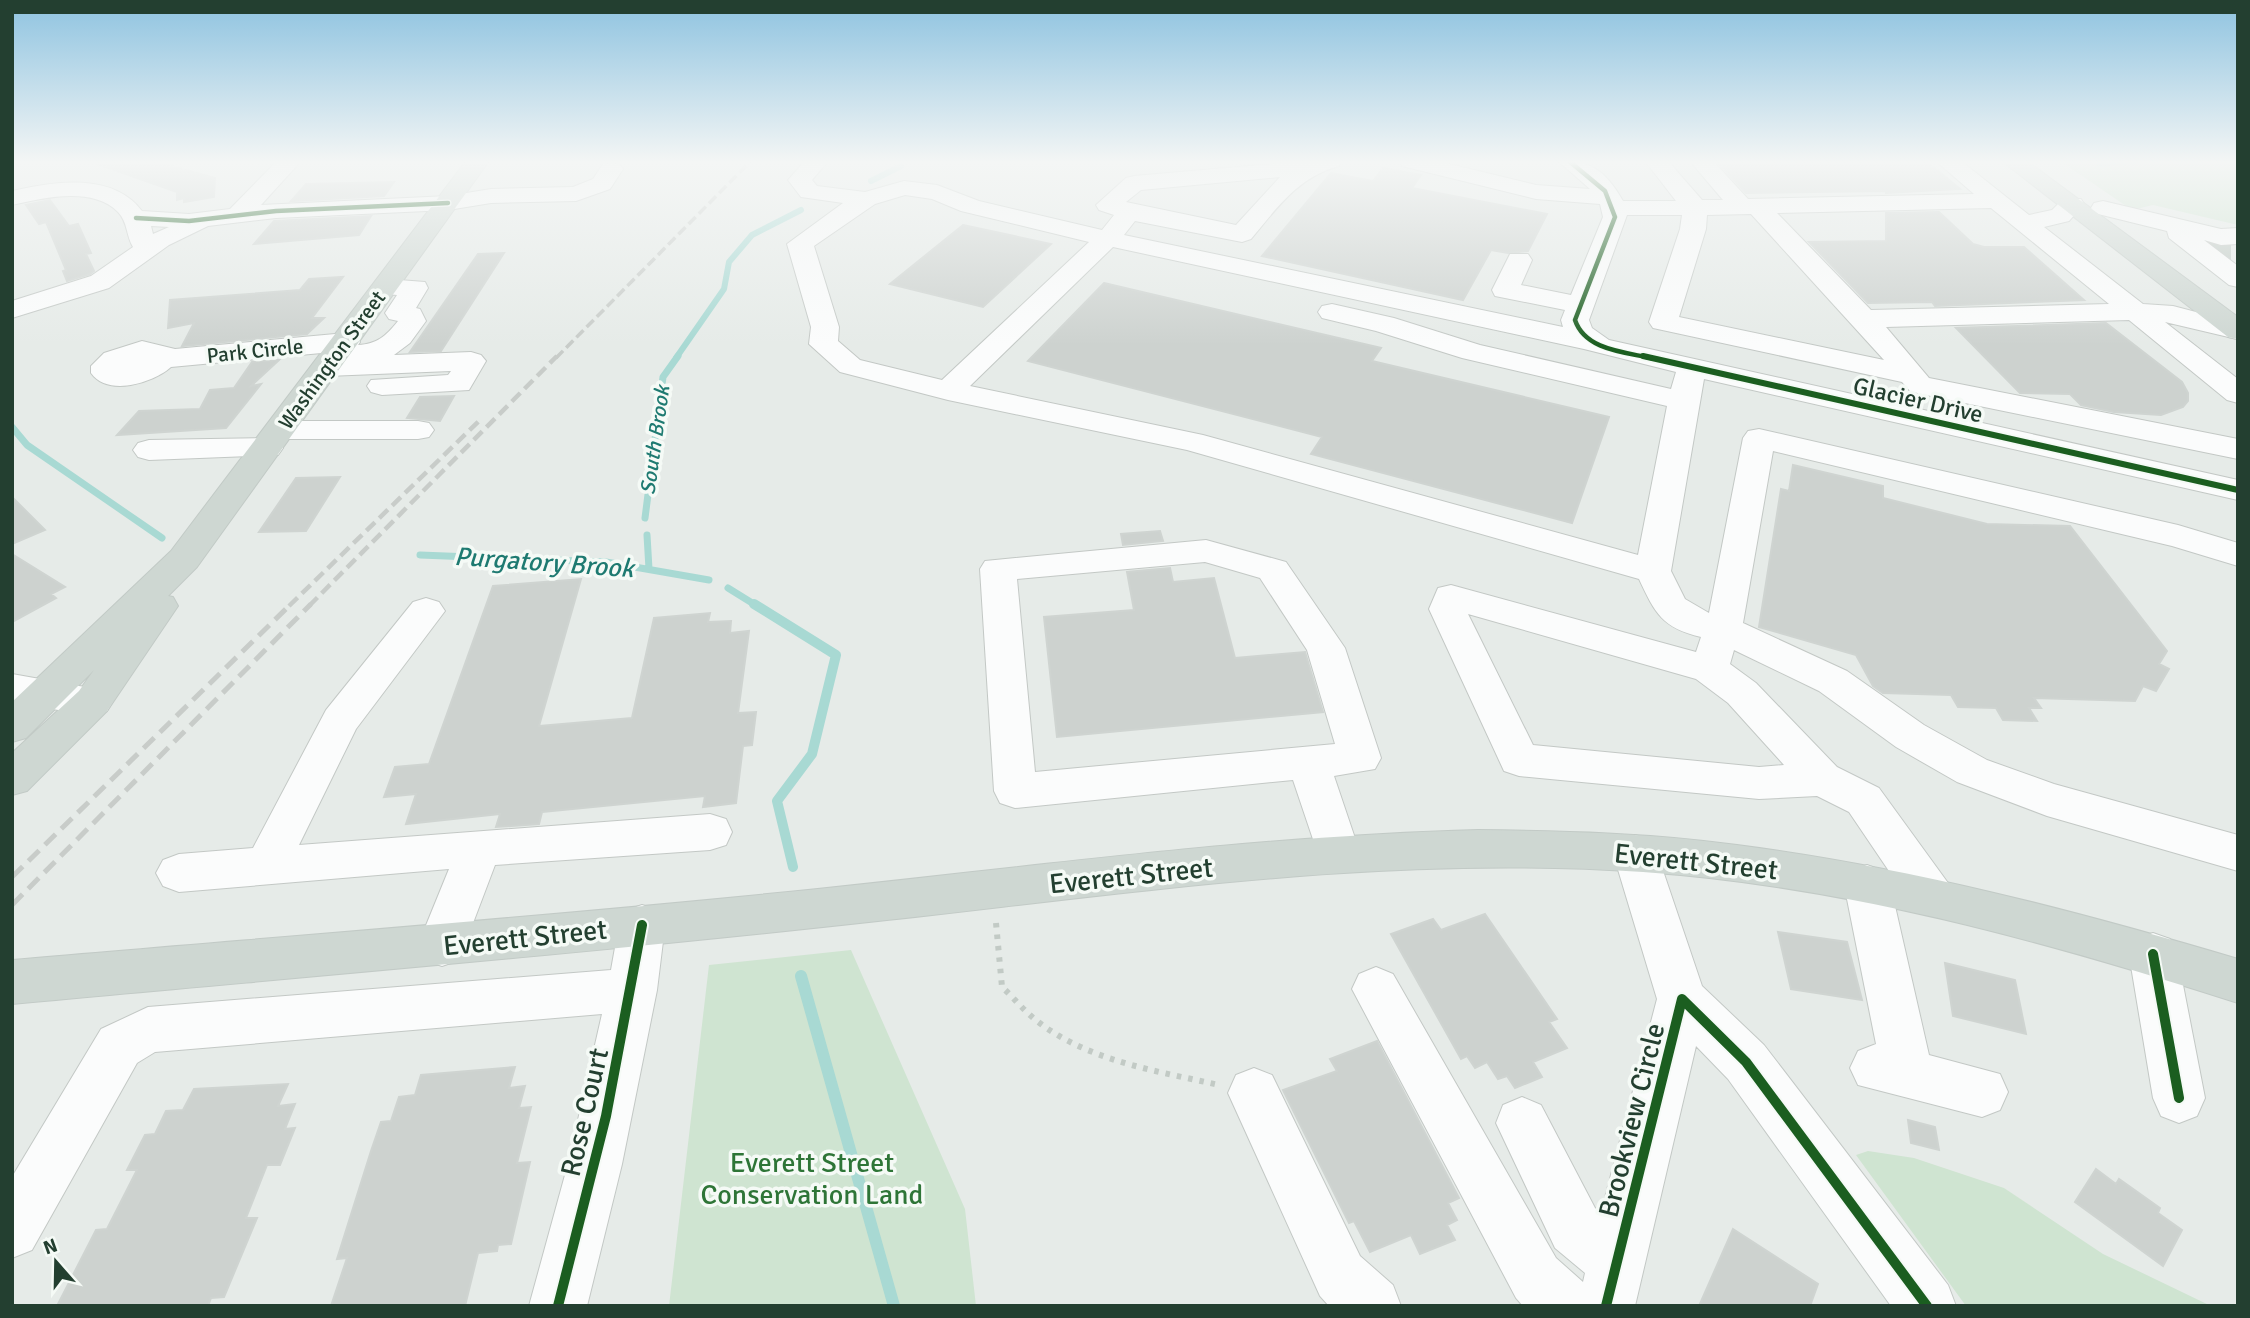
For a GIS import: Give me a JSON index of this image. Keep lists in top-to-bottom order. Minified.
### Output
{"streets":{"main road":["Washington Street","Everett Street"],"street":["Park Circle","Glacier Drive","Rose Court","Brookview Circle"]},"crossings":[["Park Circle","Washington Street"],["Everett Street","Rose Court"],["Everett Street","Brookview Circle"]],"water":["South Brook","Purgatory Brook"],"parks":["Everett Street Conservation Land"],"north":"top"}
